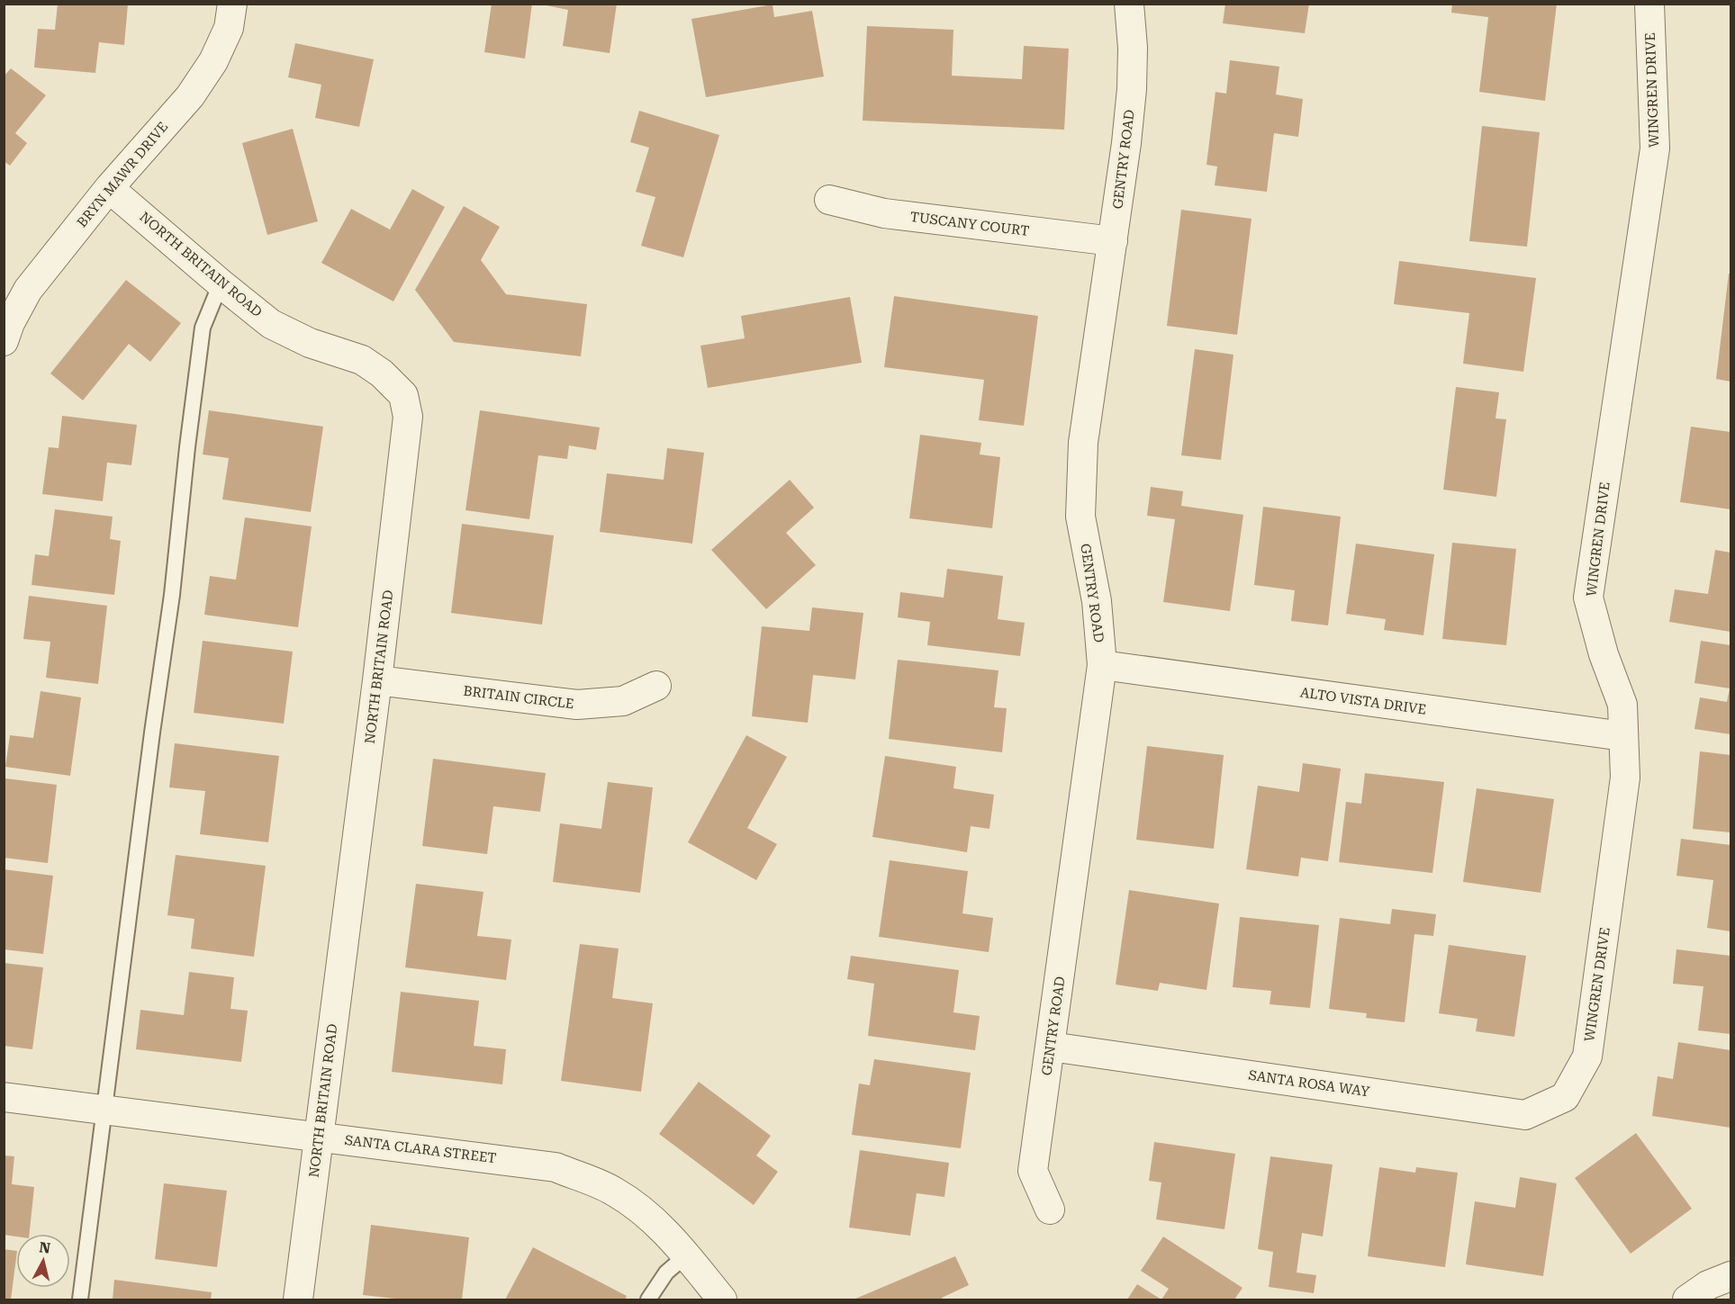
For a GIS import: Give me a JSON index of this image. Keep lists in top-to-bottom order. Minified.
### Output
{"streets":{"street":["WINGREN DRIVE","GENTRY ROAD","BRYN MAWR DRIVE","TUSCANY COURT","NORTH BRITAIN ROAD","BRITAIN CIRCLE","ALTO VISTA DRIVE","SANTA ROSA WAY","SANTA CLARA STREET"]},"crossings":[["WINGREN DRIVE","ALTO VISTA DRIVE"],["WINGREN DRIVE","SANTA ROSA WAY"],["GENTRY ROAD","TUSCANY COURT"],["GENTRY ROAD","ALTO VISTA DRIVE"],["GENTRY ROAD","SANTA ROSA WAY"],["BRYN MAWR DRIVE","NORTH BRITAIN ROAD"],["NORTH BRITAIN ROAD","BRITAIN CIRCLE"],["NORTH BRITAIN ROAD","SANTA CLARA STREET"]],"north":"top"}
